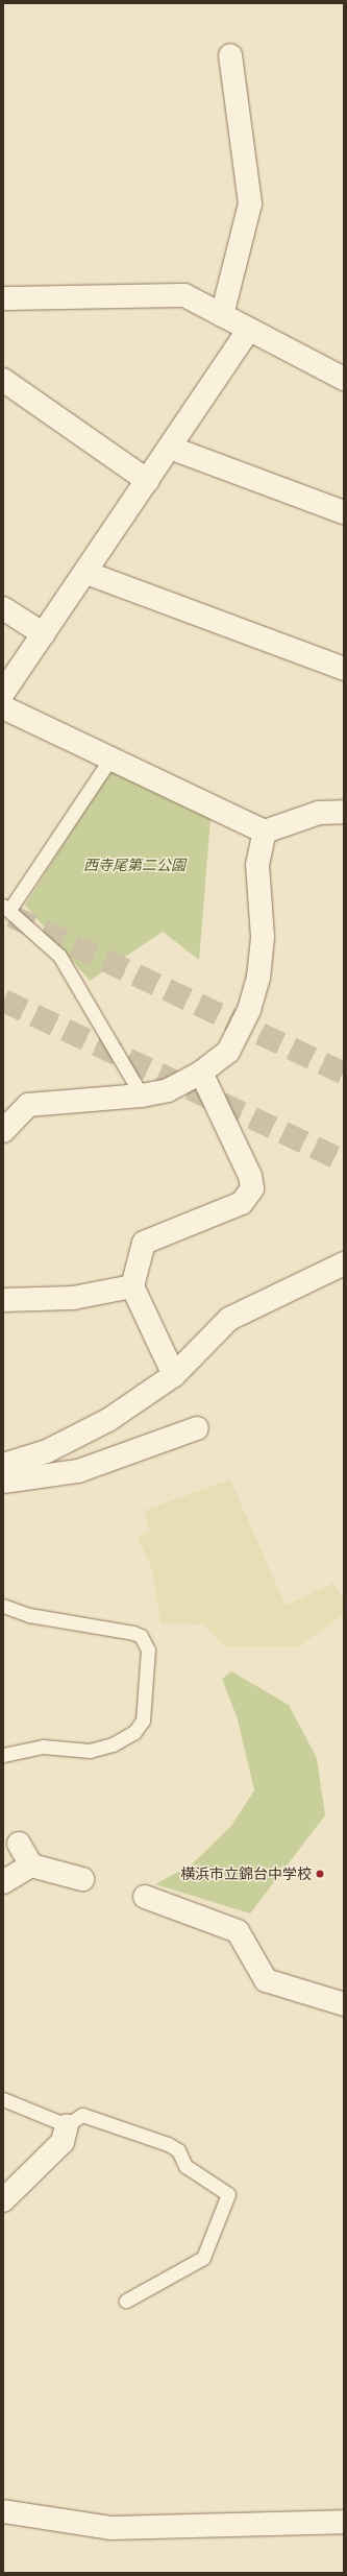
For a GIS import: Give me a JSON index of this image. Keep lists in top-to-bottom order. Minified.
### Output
{"parks":["西寺尾第二公園"],"places":["横浜市立錦台中学校"]}
